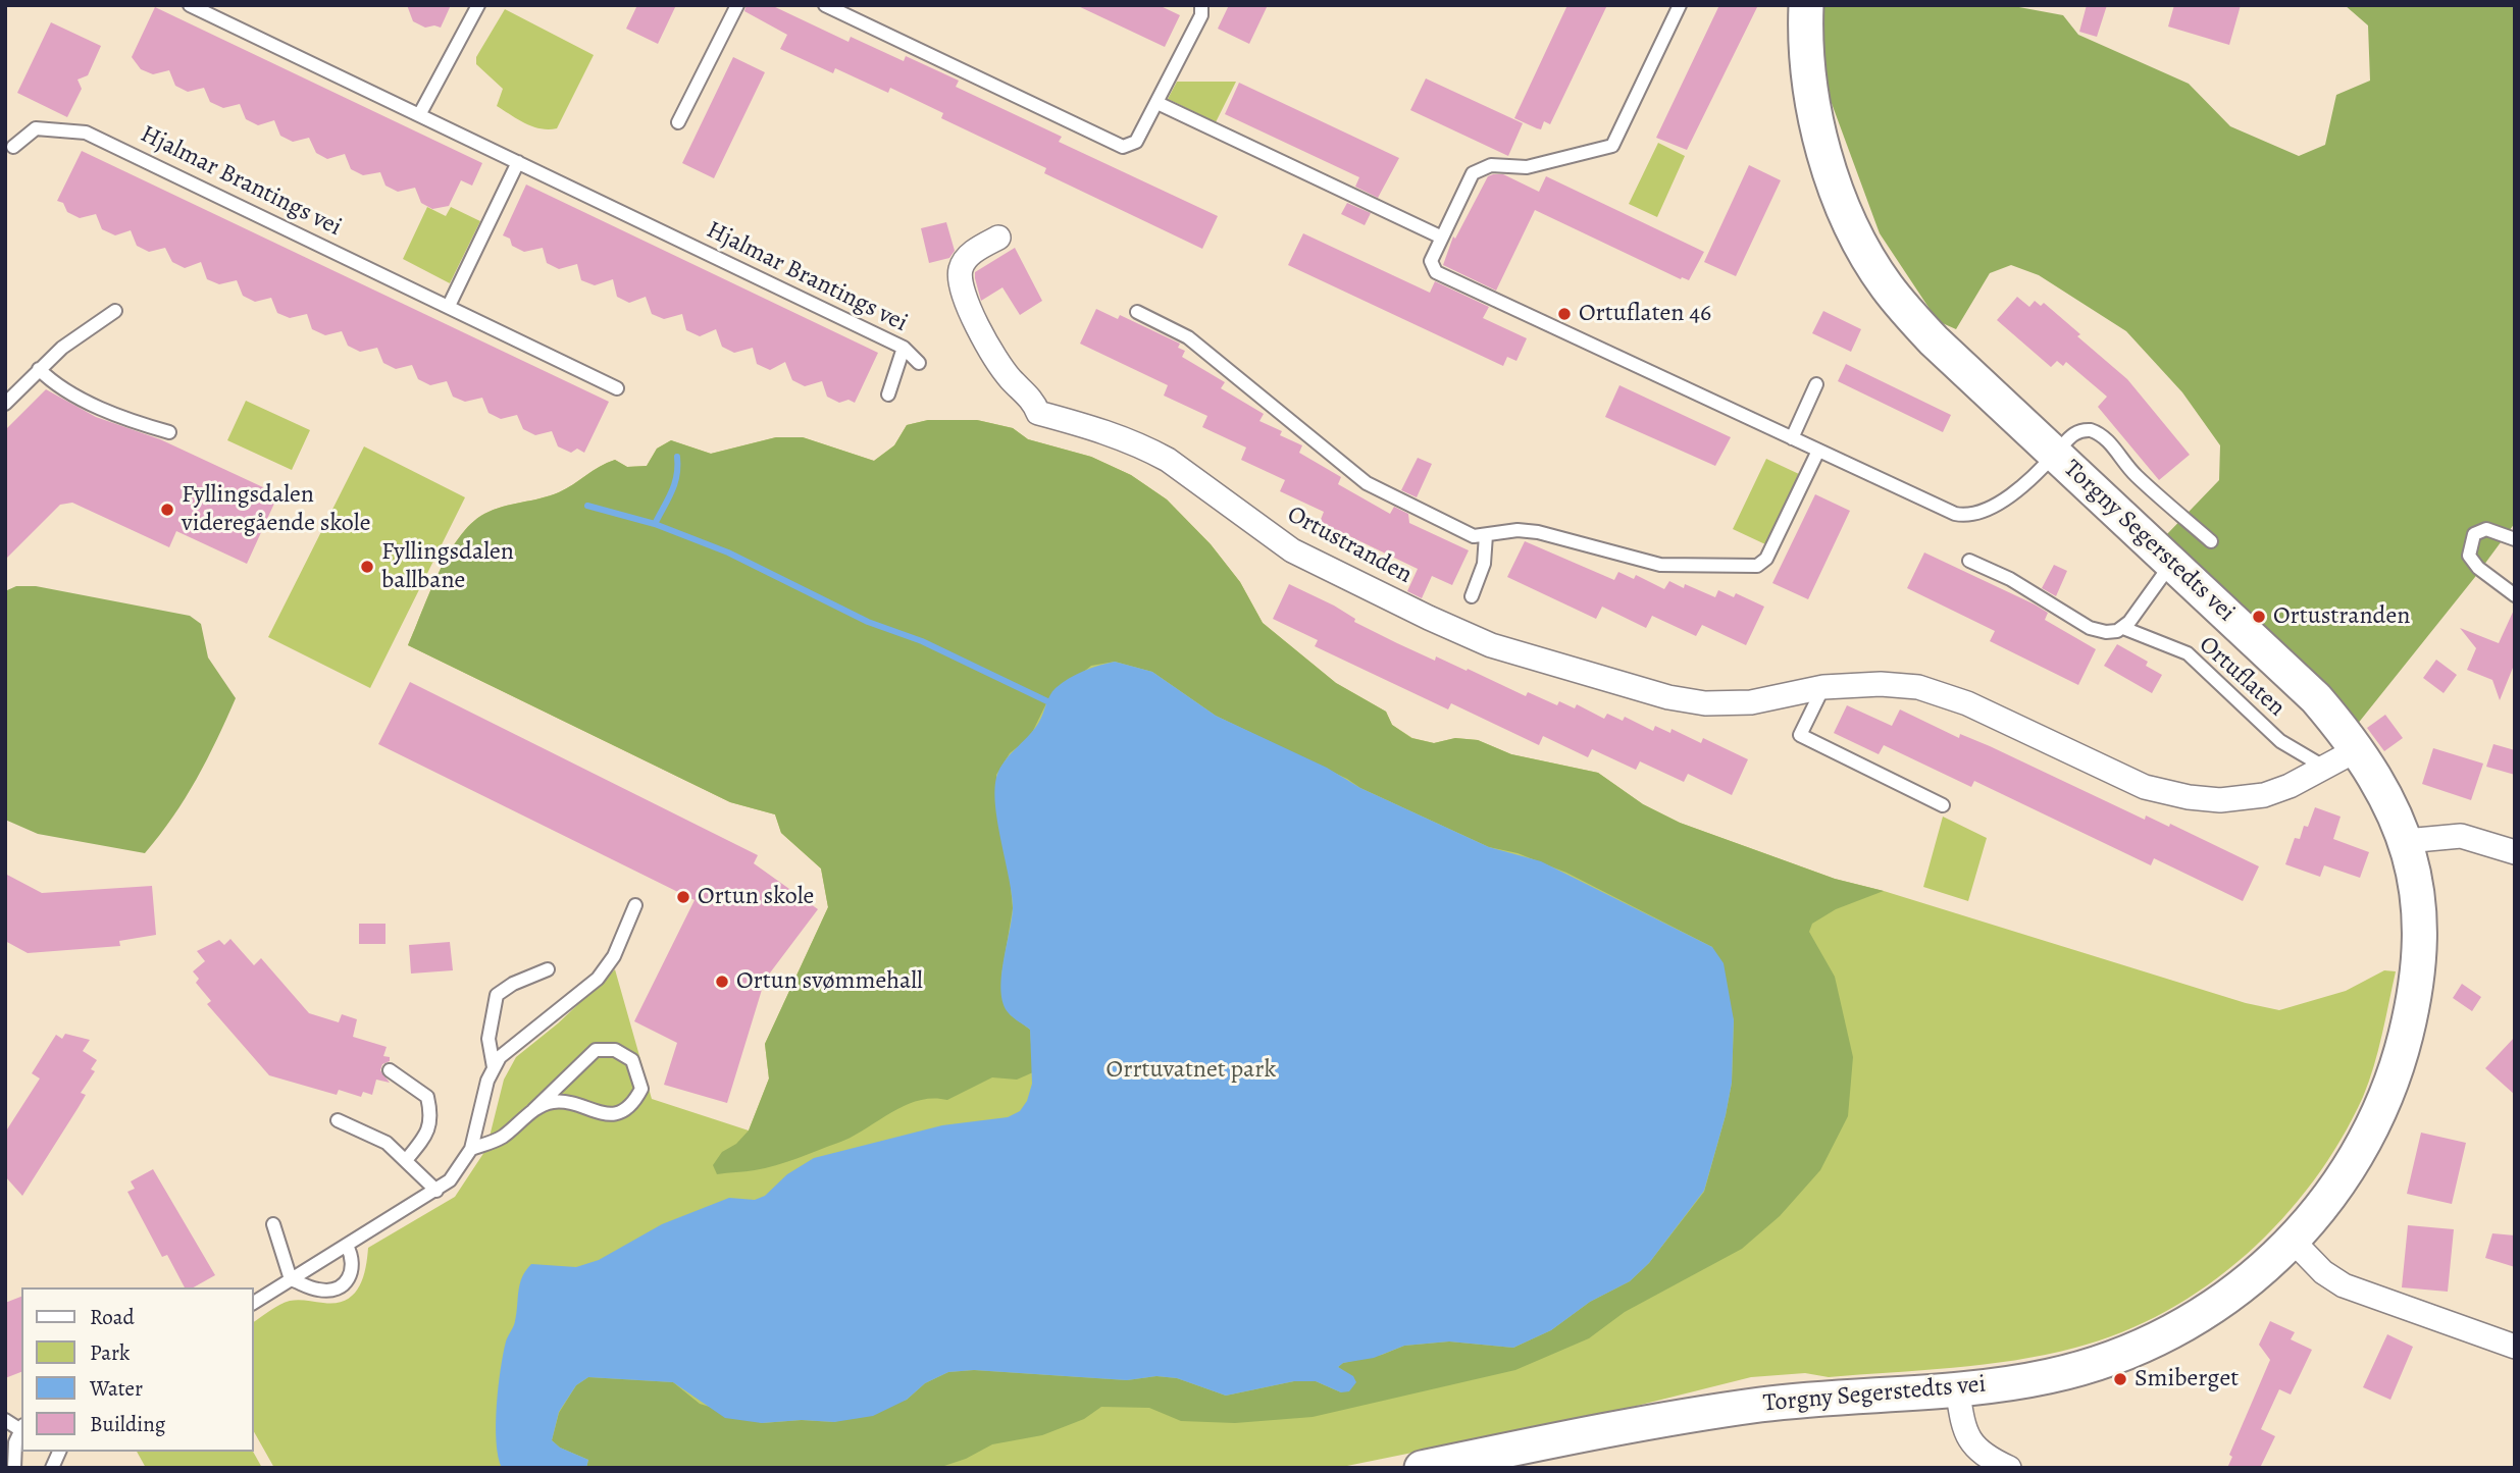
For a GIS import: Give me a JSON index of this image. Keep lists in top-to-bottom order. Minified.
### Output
{"streets":{"main road":["Torgny Segerstedts vei"],"street":["Ortustranden"],"lane":["Hjalmar Brantings vei","Ortuflaten"]},"crossings":[["Torgny Segerstedts vei","Ortustranden"],["Ortustranden","Ortuflaten"]],"parks":["Orrtuvatnet park"],"places":["Ortuflaten 46","Fyllingsdalen videregående skole","Fyllingsdalen ballbane","Ortustranden","Ortun skole","Ortun svømmehall","Smiberget"],"legend":["Road","Park","Water","Building"]}
